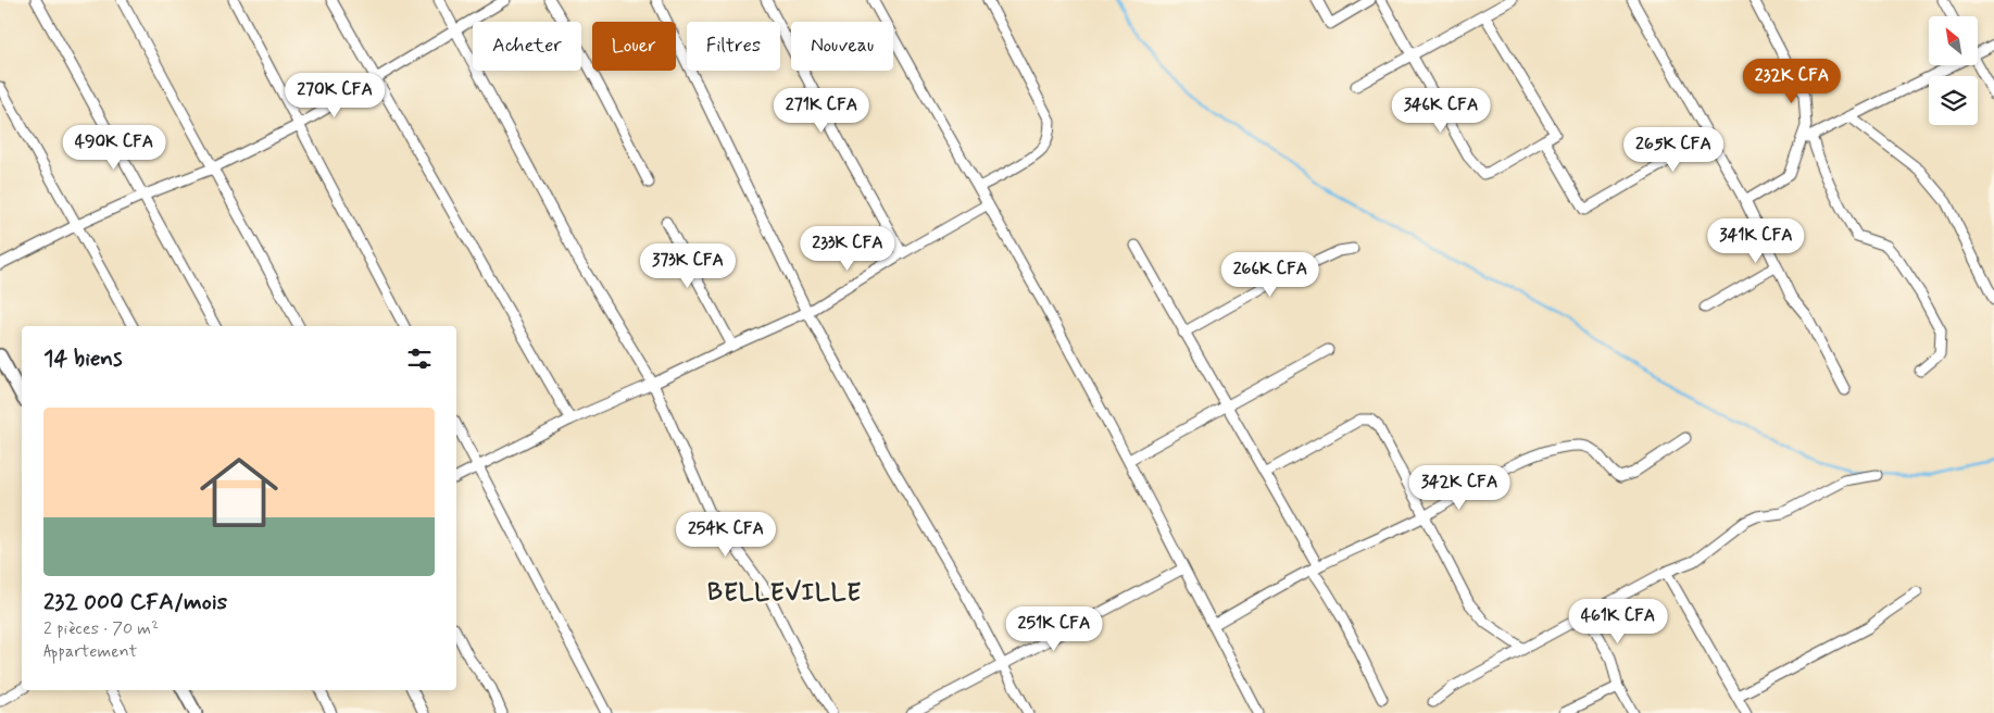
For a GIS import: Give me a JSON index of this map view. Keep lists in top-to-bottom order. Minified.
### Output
{"districts":["BELLEVILLE"],"north":"top left","page":{"chip":["Acheter","Louer","Filtres","Nouveau"],"price":["232K CFA","270K CFA","271K CFA","346K CFA","490K CFA","265K CFA","341K CFA","233K CFA","373K CFA","266K CFA","342K CFA","254K CFA","461K CFA","251K CFA"],"heading":"14 biens","list":[{"name":"232 000 CFA/mois","note":"2 pièces · 70 m² · Appartement"}]}}
